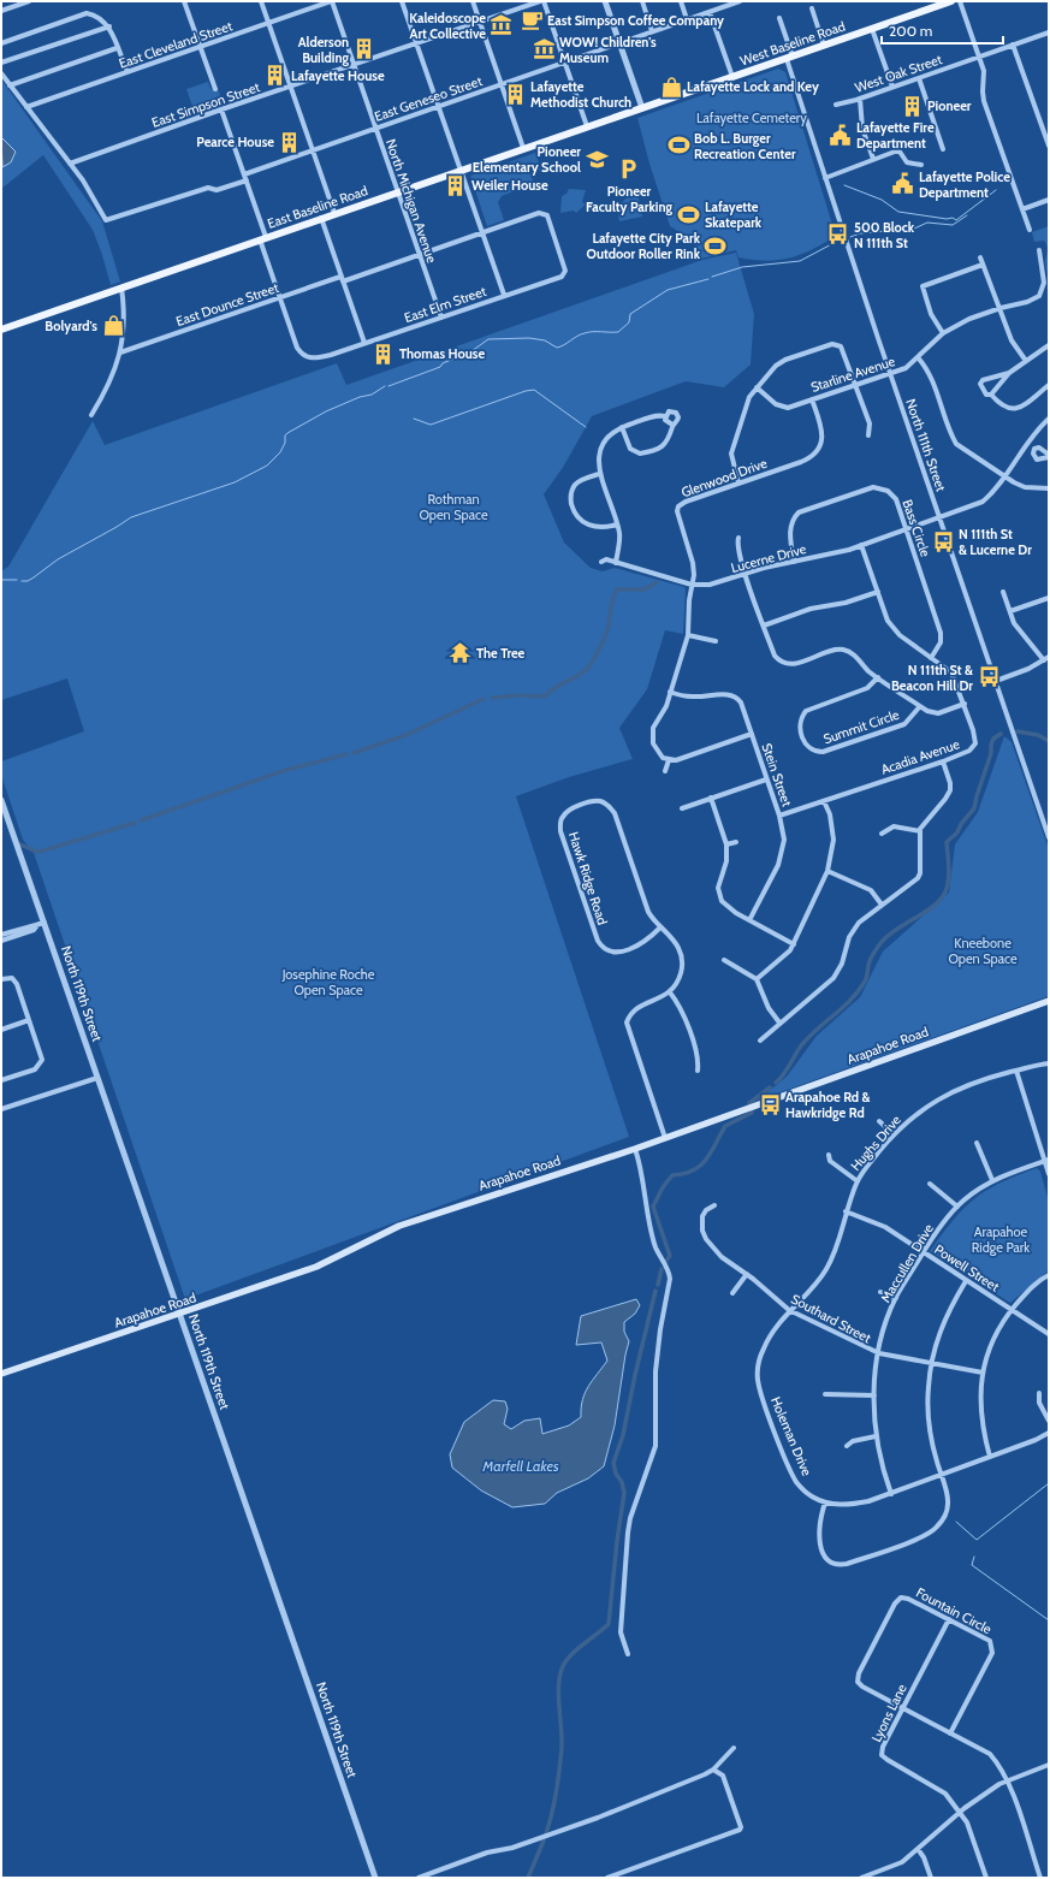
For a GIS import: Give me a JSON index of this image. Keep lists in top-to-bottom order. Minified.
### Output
{"streets":{"main road":["West Baseline Road","East Baseline Road","Arapahoe Road"],"street":["East Cleveland Street","West Oak Street","East Geneseo Street","East Simpson Street","North Michigan Avenue","East Dounce Street","East Elm Street","Starline Avenue","North 111th Street","Glenwood Drive","Bass Circle","Lucerne Drive","Summit Circle","Acadia Avenue","Stein Street","Hawk Ridge Road","North 119th Street","Hughs Drive","Maccullen Drive","Powell Street","Southard Street","Holeman Drive","Fountain Circle","Lyons Lane"]},"crossings":[["West Baseline Road","East Baseline Road"],["West Baseline Road","North 111th Street"],["East Cleveland Street","North Michigan Avenue"],["East Geneseo Street","North Michigan Avenue"],["East Geneseo Street","East Elm Street"],["East Simpson Street","North Michigan Avenue"],["East Simpson Street","East Elm Street"],["North Michigan Avenue","East Baseline Road"],["North Michigan Avenue","East Dounce Street"],["North Michigan Avenue","East Elm Street"],["East Baseline Road","East Elm Street"],["East Dounce Street","East Elm Street"],["Starline Avenue","North 111th Street"],["Starline Avenue","Glenwood Drive"],["North 111th Street","Lucerne Drive"],["Glenwood Drive","Lucerne Drive"],["Glenwood Drive","Stein Street"],["Bass Circle","Lucerne Drive"],["Bass Circle","Acadia Avenue"],["Lucerne Drive","Acadia Avenue"],["Acadia Avenue","Stein Street"],["North 119th Street","Arapahoe Road"],["Hughs Drive","Powell Street"],["Hughs Drive","Southard Street"],["Hughs Drive","Holeman Drive"],["Maccullen Drive","Powell Street"],["Maccullen Drive","Southard Street"],["Maccullen Drive","Holeman Drive"],["Southard Street","Holeman Drive"],["Fountain Circle","Lyons Lane"]],"water":["Marfell Lakes"],"parks":["Lafayette Cemetery","Rothman Open Space","Kneebone Open Space","Josephine Roche Open Space","Arapahoe Ridge Park"],"places":{"cafe":["East Simpson Coffee Company"],"museum":["Kaleidoscope Art Collective","WOW! Children's Museum"],"building":["Alderson Building","Lafayette House","Lafayette Methodist Church","Pioneer","Pearce House","Weiler House","Thomas House"],"shop":["Lafayette Lock and Key","Bolyard's"],"public building":["Lafayette Fire Department","Lafayette Police Department"],"sports":["Bob L. Burger Recreation Center","Lafayette Skatepark","Lafayette City Park Outdoor Roller Rink"],"school or university":["Pioneer Elementary School"],"parking":["Pioneer Faculty Parking"],"bus stop":["500 Block N 111th St","N 111th St & Lucerne Dr","N 111th St & Beacon Hill Dr","Arapahoe Rd & Hawkridge Rd"],"temple":["The Tree"]},"scale_bar":"200 m"}
